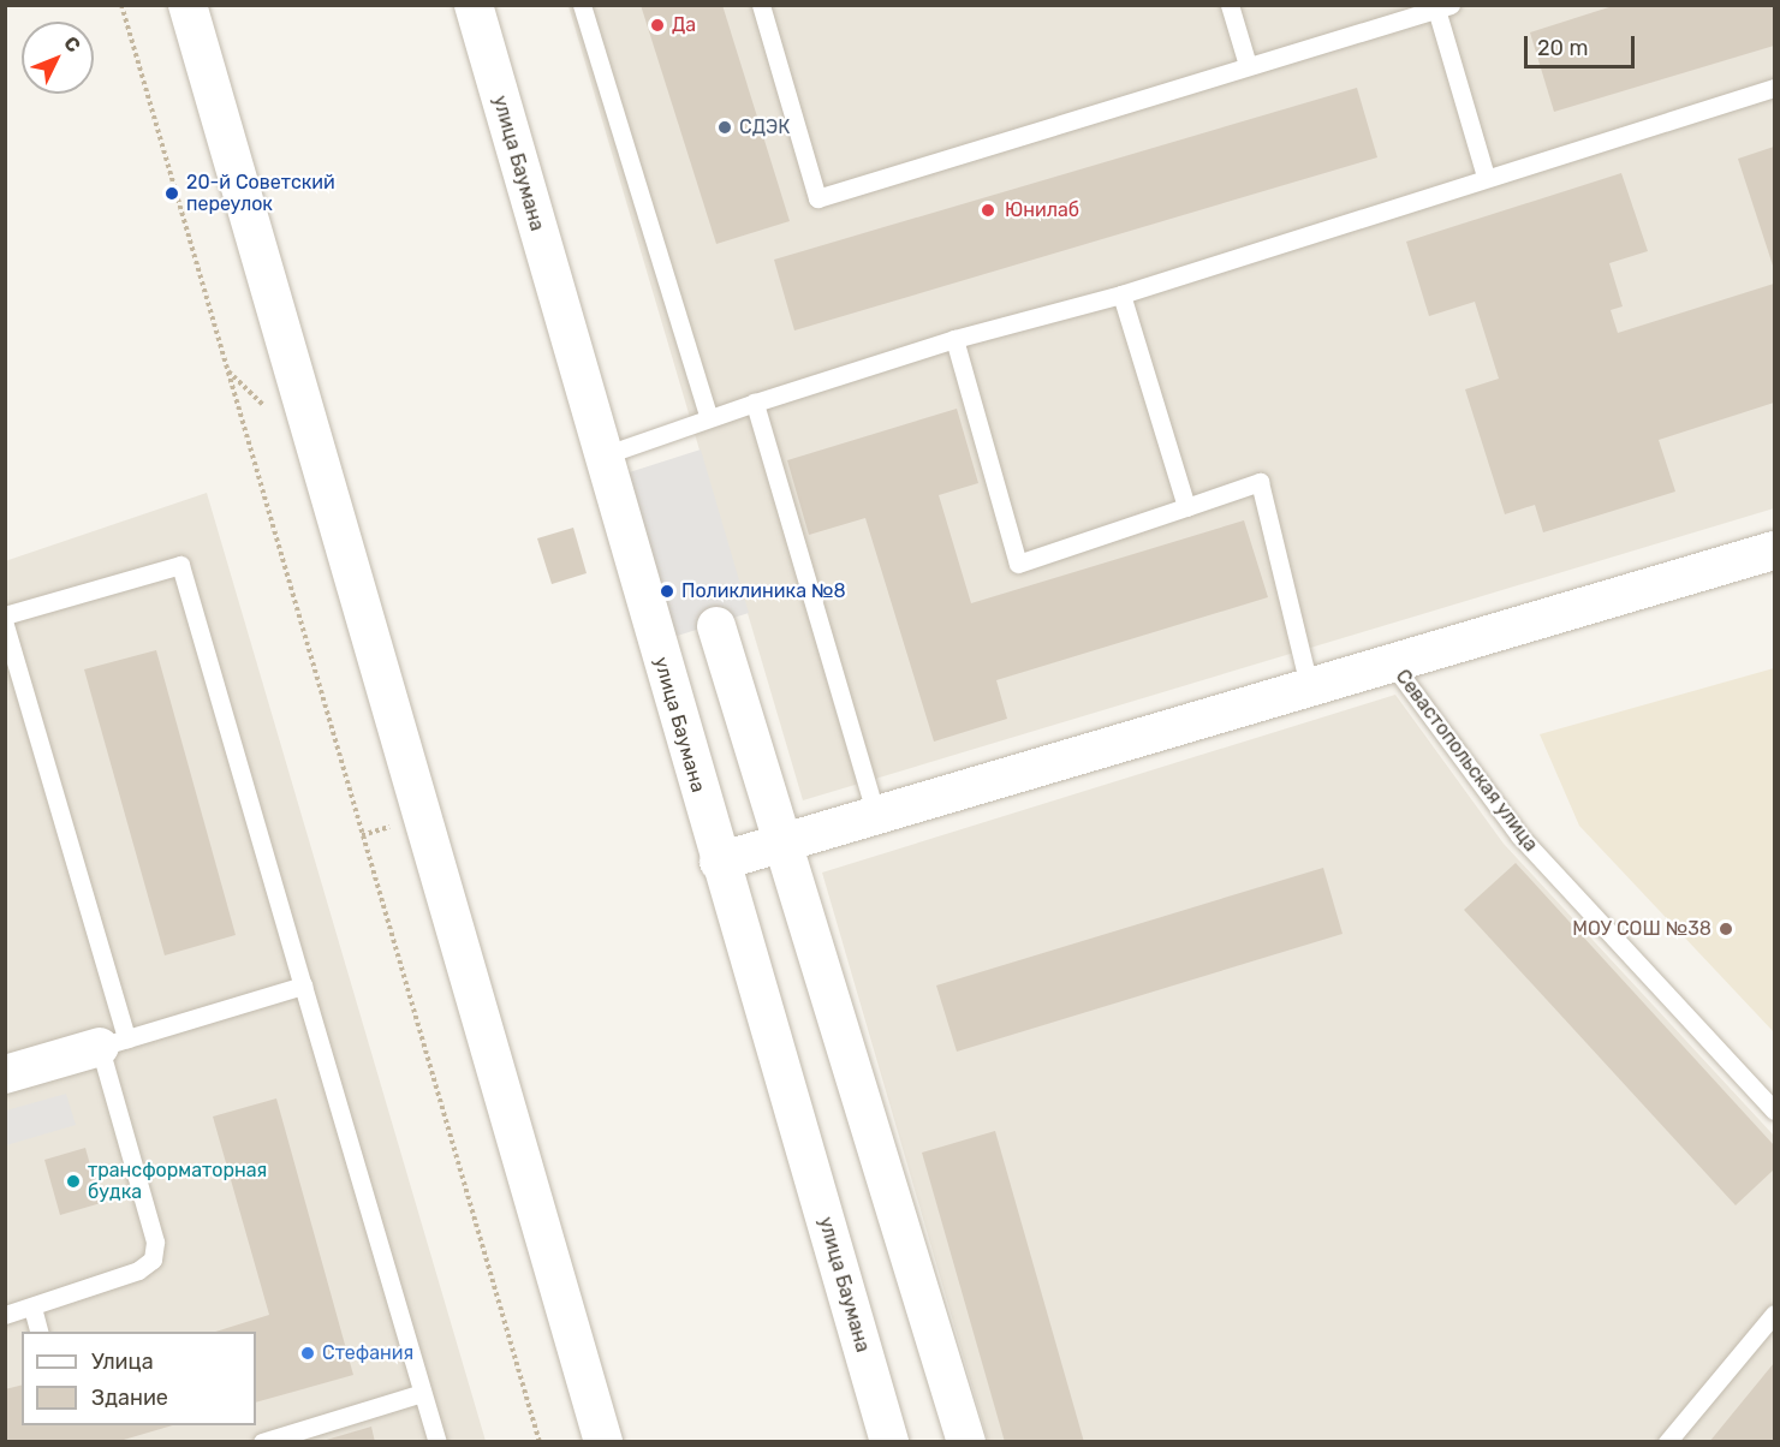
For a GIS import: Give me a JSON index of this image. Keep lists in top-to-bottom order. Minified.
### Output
{"streets":{"street":["улица Баумана"],"lane":["Севастопольская улица"]},"places":["Да","СДЭК","20-й Советский переулок","Юнилаб","Поликлиника №8","МОУ СОШ №38","трансформаторная будка","Стефания"],"legend":["Улица","Здание"],"scale_bar":"20 m","north":"top right"}
